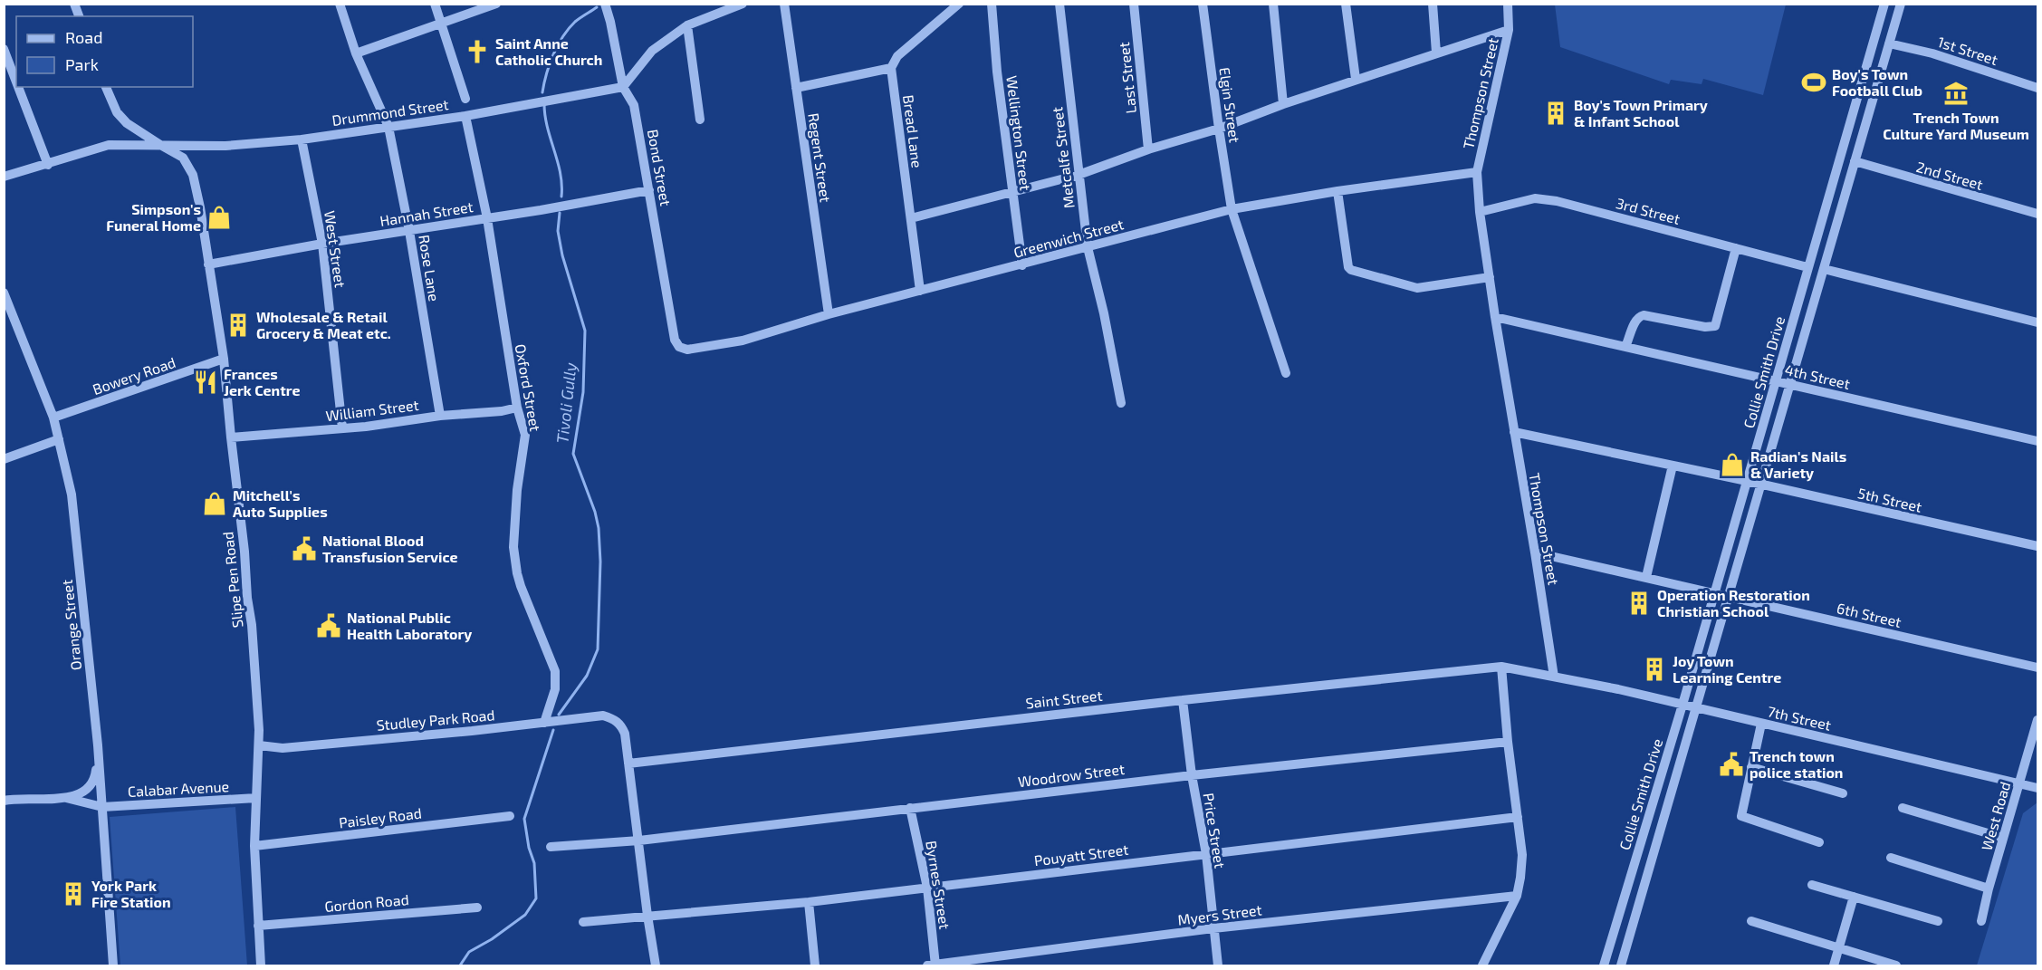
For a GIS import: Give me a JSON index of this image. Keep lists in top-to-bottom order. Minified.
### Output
{"streets":{"street":["1st Street","Last Street","Thompson Street","Elgin Street","Drummond Street","Bread Lane","Wellington Street","Regent Street","Metcalfe Street","Bond Street","2nd Street","3rd Street","Hannah Street","Greenwich Street","West Street","Rose Lane","Collie Smith Drive","Bowery Road","4th Street","Oxford Street","William Street","5th Street","Slipe Pen Road","6th Street","Orange Street","Saint Street","7th Street","Studley Park Road","Woodrow Street","Calabar Avenue","West Road","Paisley Road","Price Street","Pouyatt Street","Byrnes Street","Gordon Road","Myers Street"]},"crossings":[["1st Street","Collie Smith Drive"],["Thompson Street","3rd Street"],["Thompson Street","Greenwich Street"],["Thompson Street","4th Street"],["Thompson Street","5th Street"],["Thompson Street","6th Street"],["Thompson Street","7th Street"],["Elgin Street","Greenwich Street"],["Drummond Street","Bond Street"],["Drummond Street","West Street"],["Drummond Street","Rose Lane"],["Drummond Street","Oxford Street"],["Drummond Street","Slipe Pen Road"],["Bread Lane","Greenwich Street"],["Wellington Street","Greenwich Street"],["Regent Street","Greenwich Street"],["Metcalfe Street","Greenwich Street"],["Bond Street","Hannah Street"],["Bond Street","Greenwich Street"],["2nd Street","Collie Smith Drive"],["3rd Street","Collie Smith Drive"],["Hannah Street","West Street"],["Hannah Street","Rose Lane"],["Hannah Street","Oxford Street"],["Hannah Street","Slipe Pen Road"],["West Street","William Street"],["Rose Lane","William Street"],["Collie Smith Drive","4th Street"],["Collie Smith Drive","5th Street"],["Collie Smith Drive","6th Street"],["Collie Smith Drive","7th Street"],["Bowery Road","Slipe Pen Road"],["Bowery Road","Orange Street"],["Oxford Street","William Street"],["Oxford Street","Studley Park Road"],["William Street","Slipe Pen Road"],["Slipe Pen Road","Studley Park Road"],["Slipe Pen Road","Calabar Avenue"],["Slipe Pen Road","Paisley Road"],["Slipe Pen Road","Gordon Road"],["Orange Street","Calabar Avenue"],["Saint Street","Studley Park Road"],["Saint Street","Price Street"],["7th Street","West Road"],["Woodrow Street","Price Street"],["Woodrow Street","Byrnes Street"],["Price Street","Pouyatt Street"],["Price Street","Myers Street"],["Pouyatt Street","Byrnes Street"],["Byrnes Street","Myers Street"]],"water":["Tivoli Gully"],"places":{"church":["Saint Anne Catholic Church"],"sports":["Boy's Town Football Club"],"museum":["Trench Town Culture Yard Museum"],"building":["Boy's Town Primary & Infant School","Wholesale & Retail Grocery & Meat etc.","Operation Restoration Christian School","Joy Town Learning Centre","York Park Fire Station"],"shop":["Simpson's Funeral Home","Radian's Nails & Variety","Mitchell's Auto Supplies"],"restaurant":["Frances Jerk Centre"],"public building":["National Blood Transfusion Service","National Public Health Laboratory","Trench town police station"]},"legend":["Road","Park"]}
